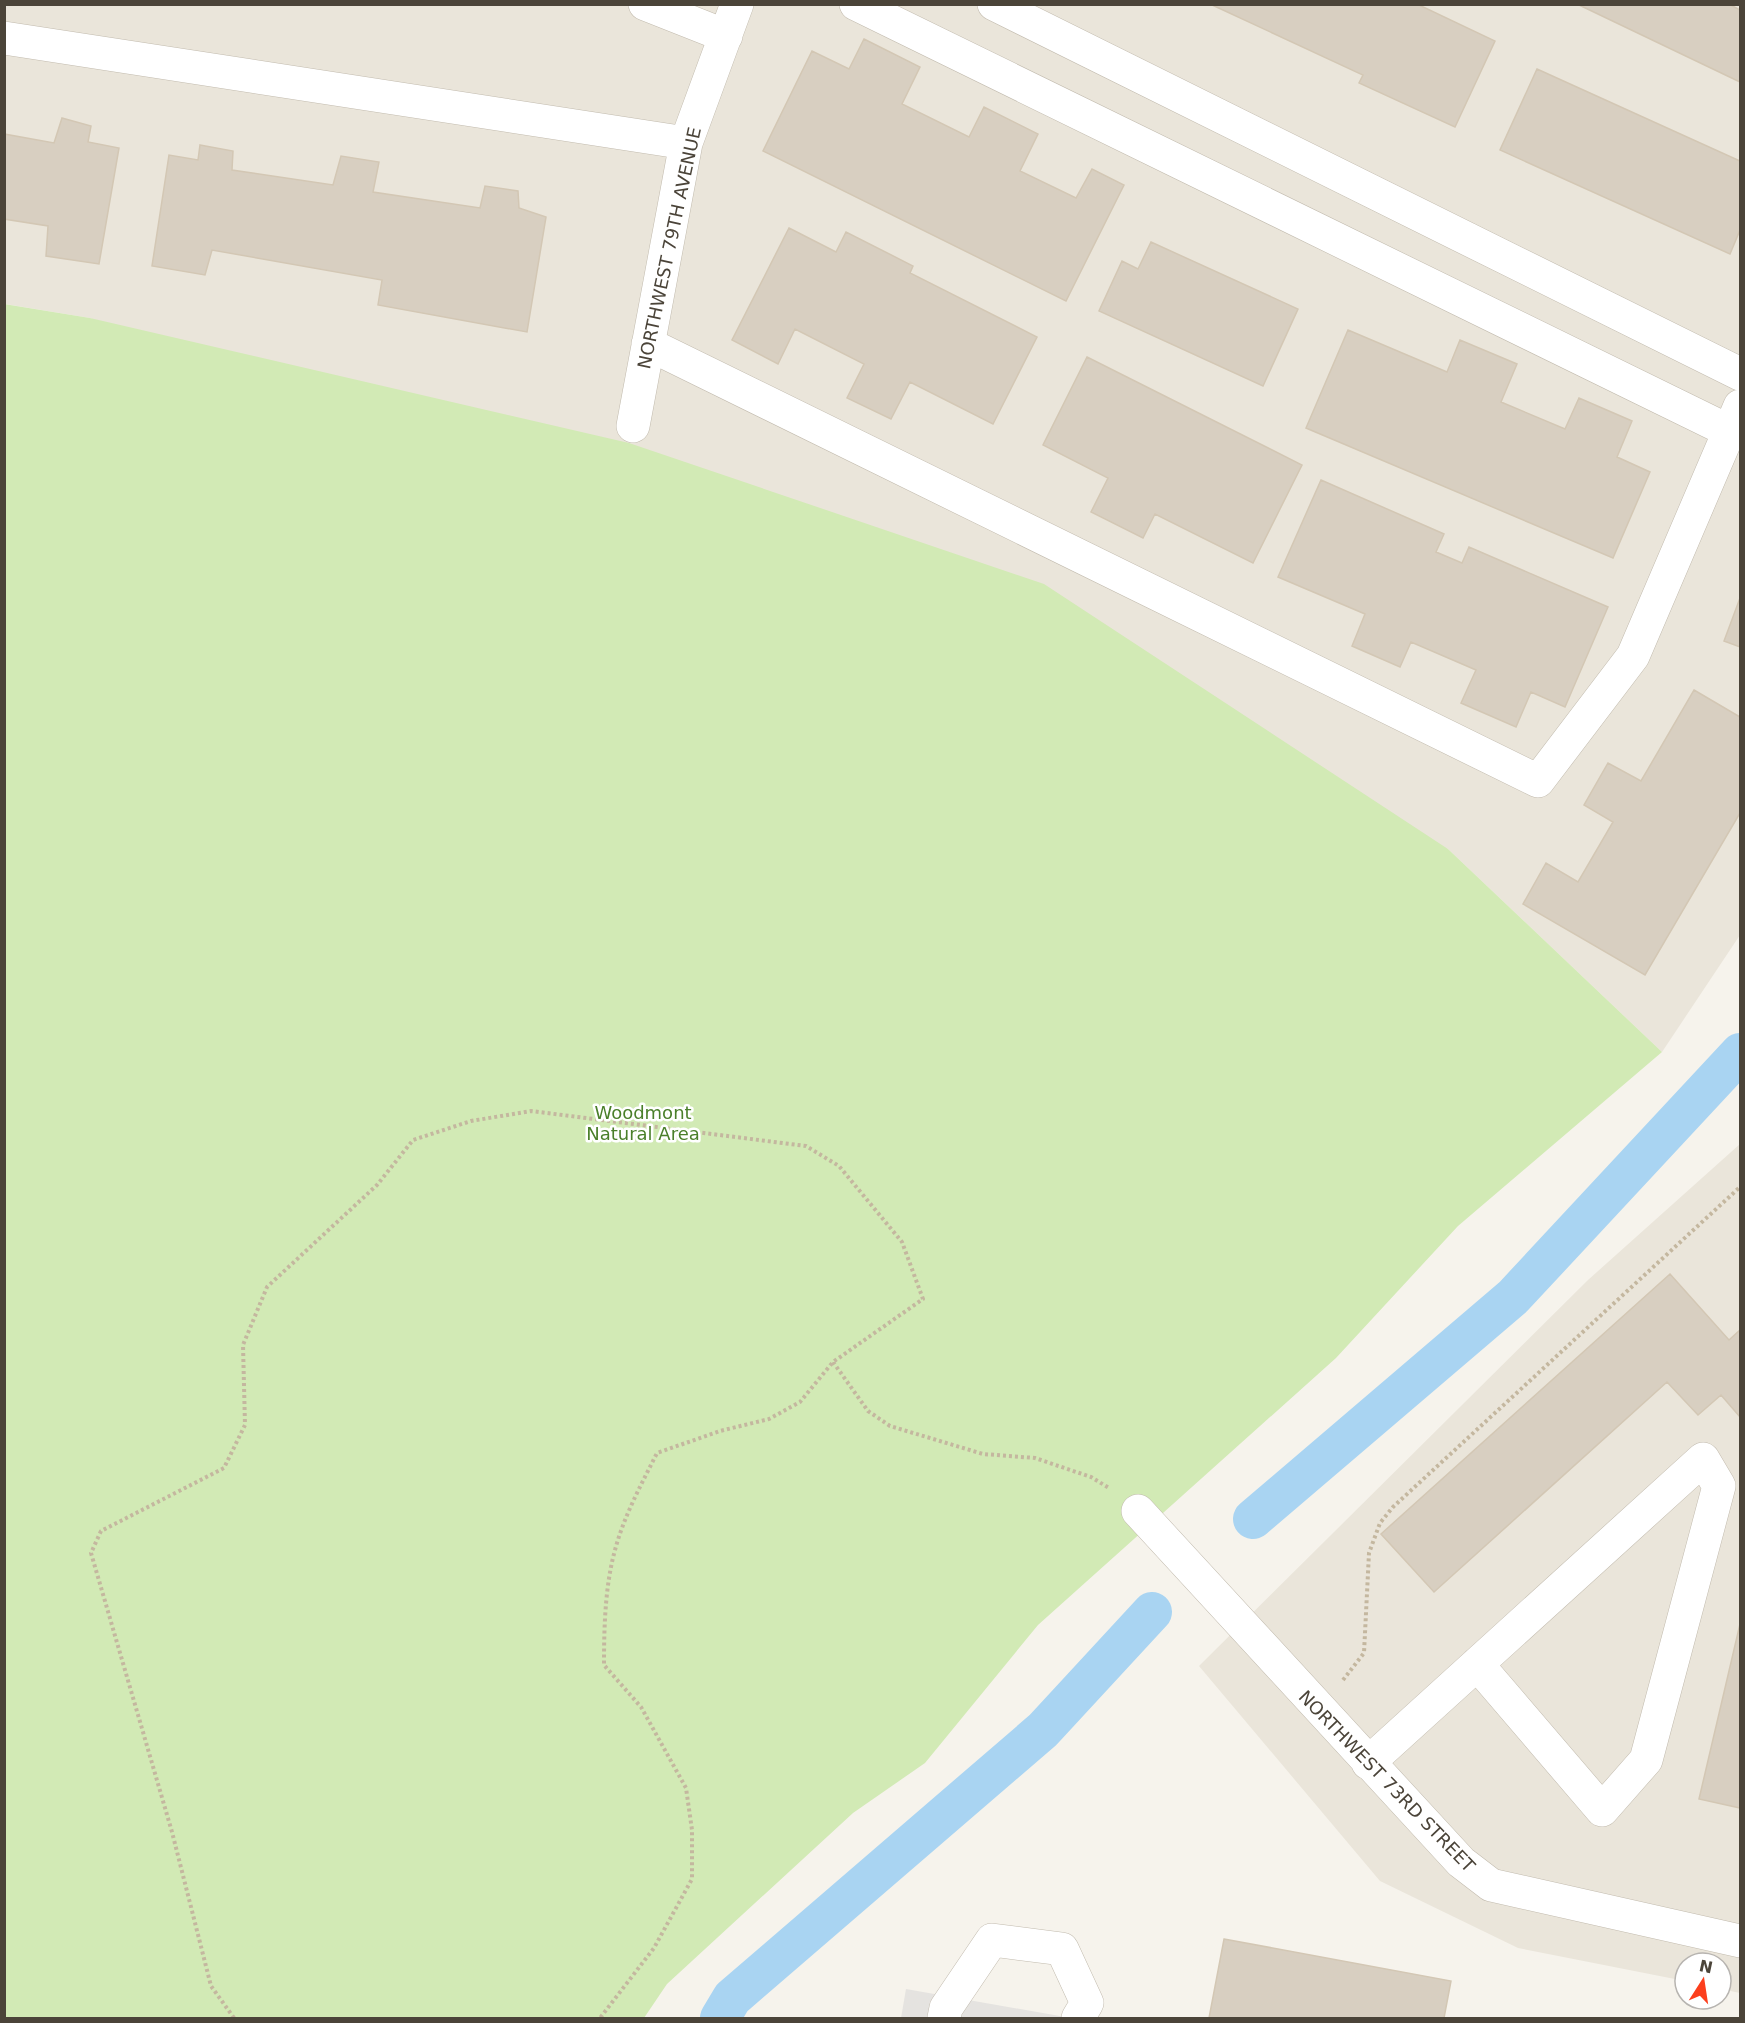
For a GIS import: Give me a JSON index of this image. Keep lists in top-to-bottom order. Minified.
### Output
{"streets":{"lane":["NORTHWEST 79TH AVENUE","NORTHWEST 73RD STREET"]},"parks":["Woodmont Natural Area"],"north":"top"}
